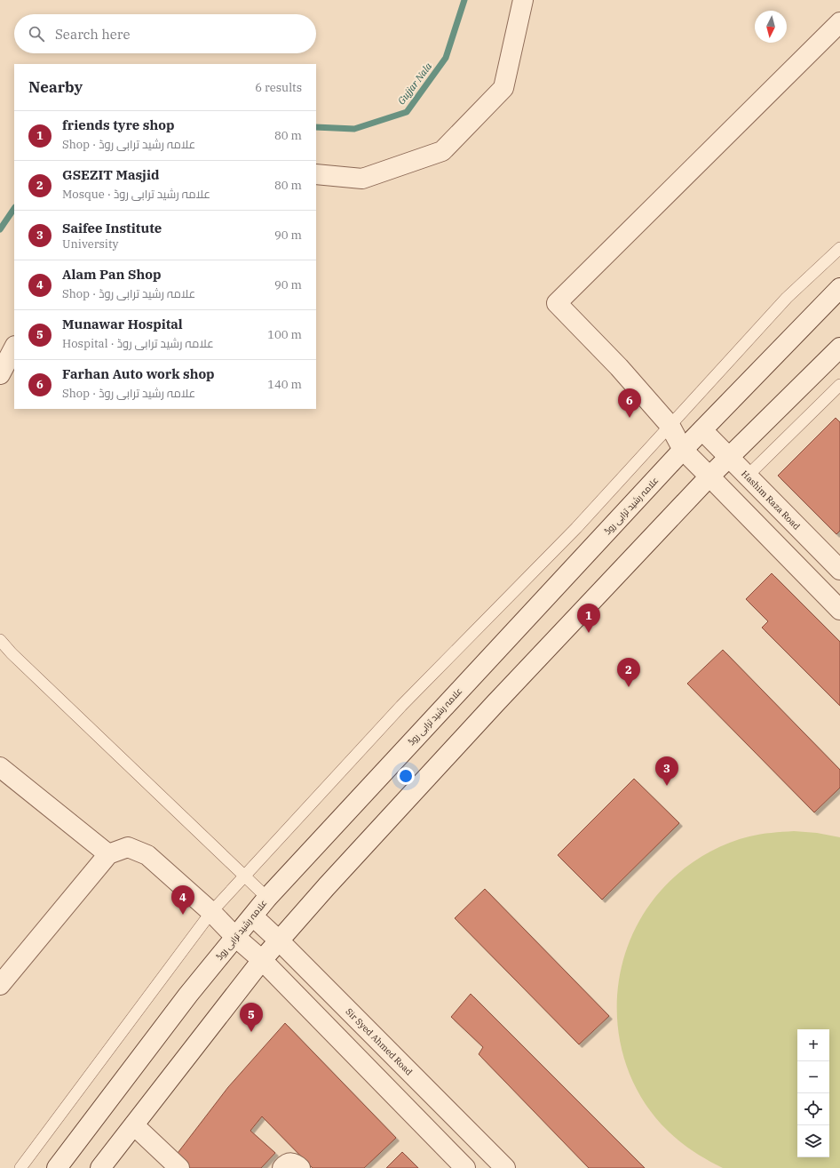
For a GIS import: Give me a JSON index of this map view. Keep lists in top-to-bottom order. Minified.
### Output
{"streets":{"street":["Hashim Raza Road","علامہ رشید ترابی روڈ","Sir Syed Ahmed Road"]},"crossings":[["Hashim Raza Road","علامہ رشید ترابی روڈ"],["علامہ رشید ترابی روڈ","Sir Syed Ahmed Road"]],"water":["Gujjar Nala"],"north":"bottom","page":{"search":"Search here","heading":["Nearby","6 results"],"list":[{"mark":"1","name":"friends tyre shop","note":"Shop · علامہ رشید ترابی روڈ","value":"80 m"},{"mark":"2","name":"GSEZIT Masjid","note":"Mosque · علامہ رشید ترابی روڈ","value":"80 m"},{"mark":"3","name":"Saifee Institute","note":"University","value":"90 m"},{"mark":"4","name":"Alam Pan Shop","note":"Shop · علامہ رشید ترابی روڈ","value":"90 m"},{"mark":"5","name":"Munawar Hospital","note":"Hospital · علامہ رشید ترابی روڈ","value":"100 m"},{"mark":"6","name":"Farhan Auto work shop","note":"Shop · علامہ رشید ترابی روڈ","value":"140 m"}],"pins":["6","1","2","3","4","5"],"map_buttons":["+","−"]}}
